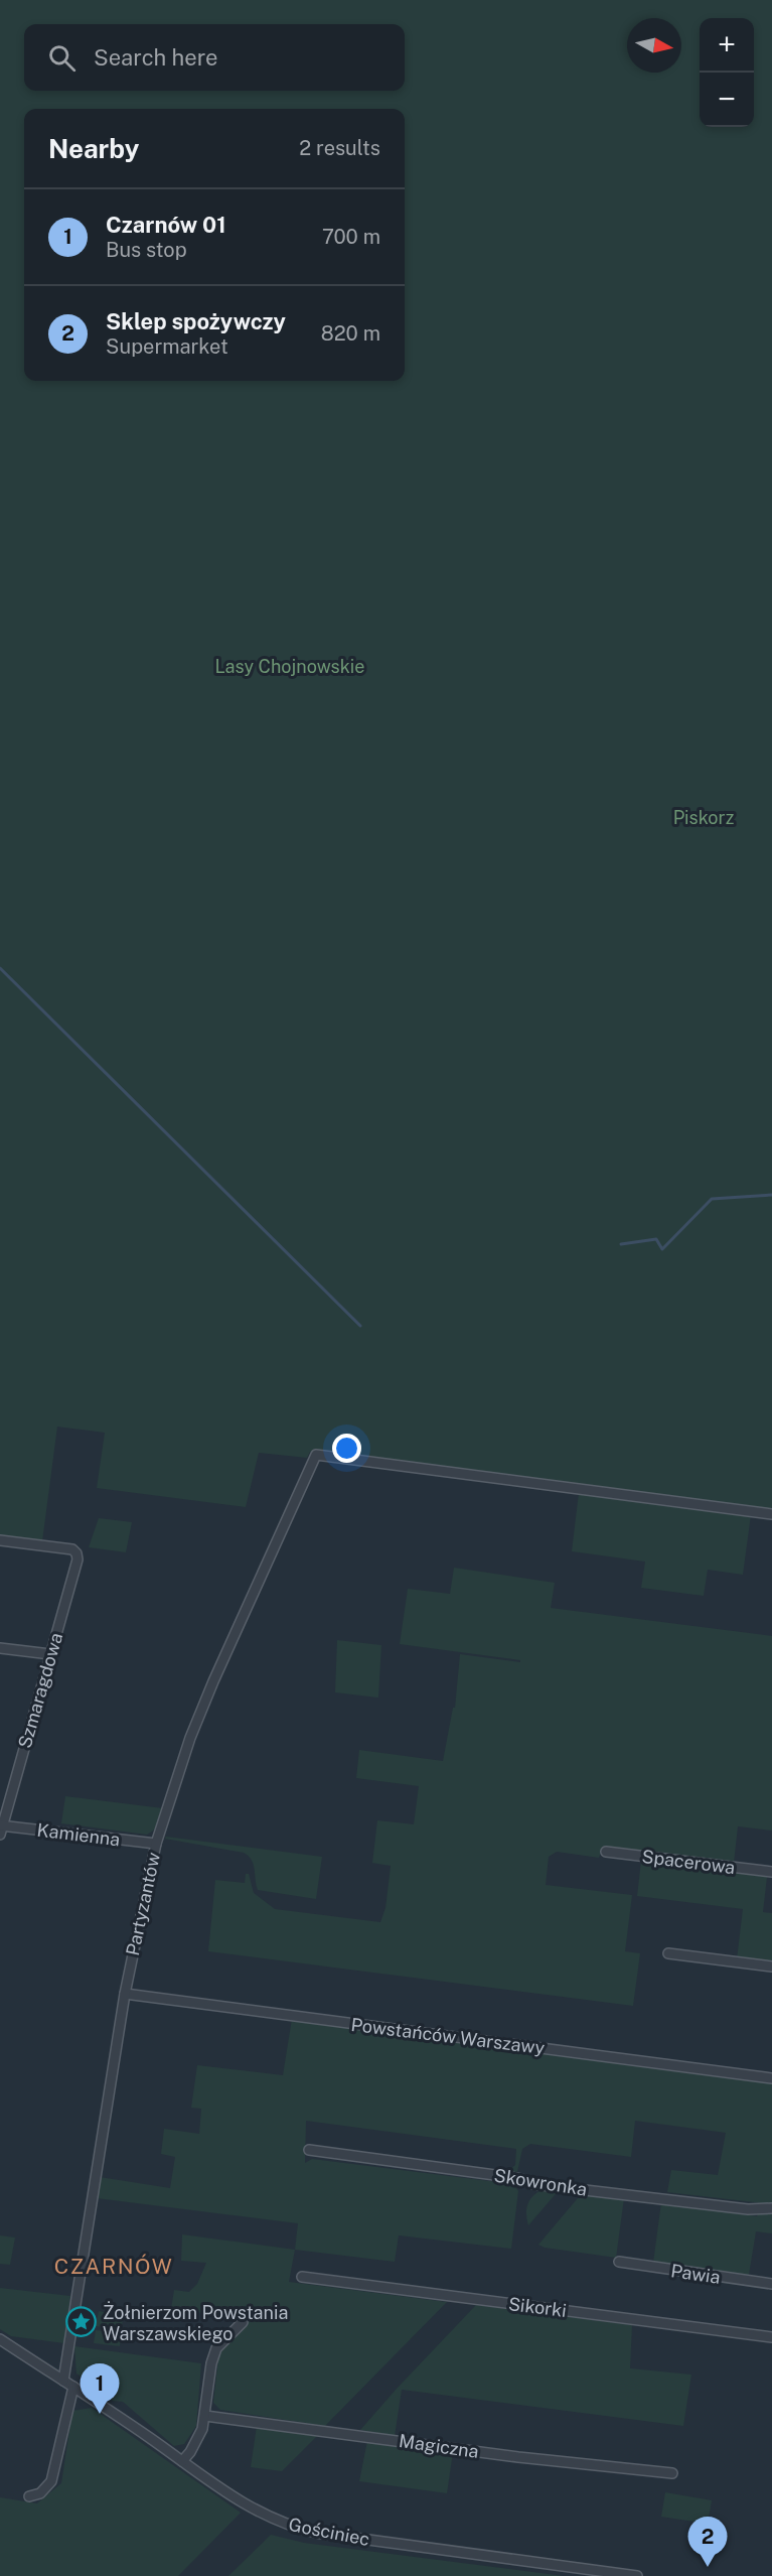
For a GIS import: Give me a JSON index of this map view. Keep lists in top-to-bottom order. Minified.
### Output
{"streets":{"street":["Szmaragdowa","Kamienna","Spacerowa","Partyzantów","Powstańców Warszawy","Skowronka","Pawia","Sikorki","Magiczna","Gościniec"]},"crossings":[["Szmaragdowa","Kamienna"],["Kamienna","Partyzantów"],["Partyzantów","Powstańców Warszawy"],["Partyzantów","Gościniec"]],"districts":["CZARNÓW"],"parks":["Lasy Chojnowskie","Piskorz"],"places":{"place":["Żołnierzom Powstania Warszawskiego"]},"north":"right","page":{"map_buttons":["+","−"],"search":"Search here","heading":["Nearby","2 results"],"list":[{"mark":"1","name":"Czarnów 01","note":"Bus stop","value":"700 m"},{"mark":"2","name":"Sklep spożywczy","note":"Supermarket","value":"820 m"}],"pins":["1","2"]}}
